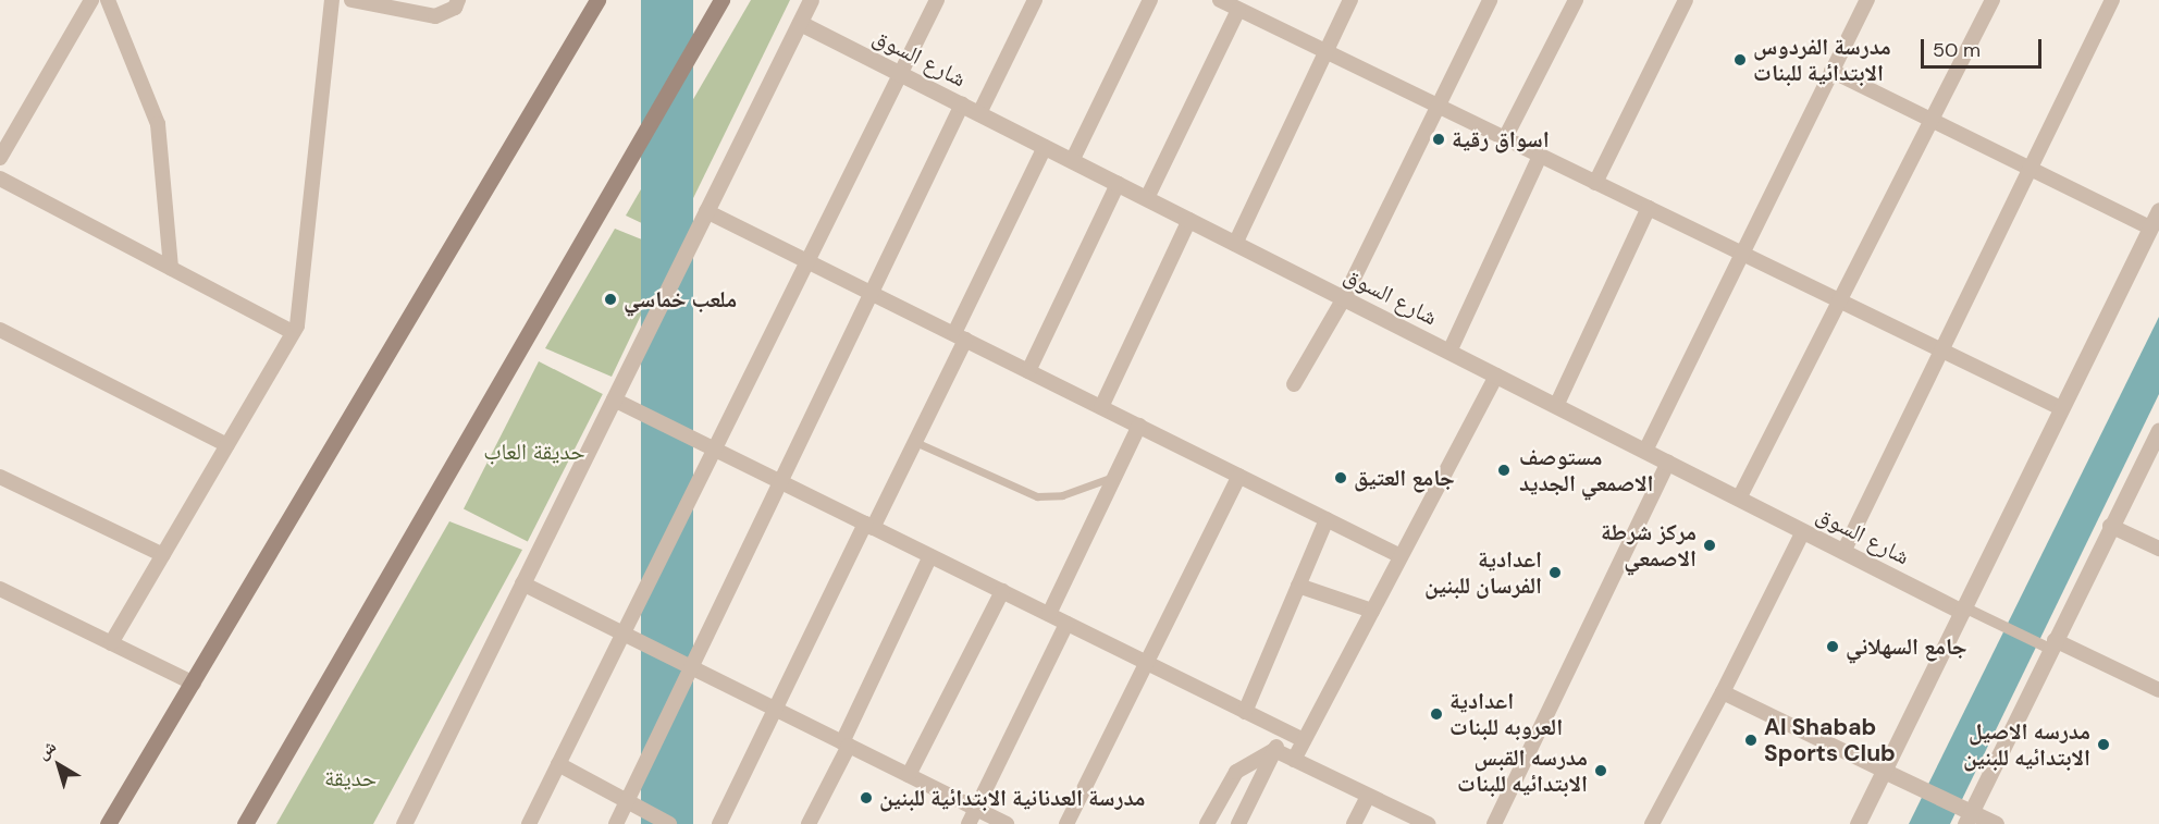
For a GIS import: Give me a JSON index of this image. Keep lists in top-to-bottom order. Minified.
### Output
{"streets":{"street":["شارع السوق"]},"parks":["حديقة العاب","حديقة"],"places":["مدرسة الفردوس الابتدائية للبنات","اسواق رقية","ملعب خماسي","مستوصف الاصمعي الجديد","جامع العتيق","مركز شرطة الاصمعي","اعدادية الفرسان للبنين","جامع السهلاني","اعدادية العروبه للبنات","Al Shabab Sports Club","مدرسه الاصيل الابتدائيه للبنين","مدرسه القبس الابتدائيه للبنات","مدرسة العدنانية الابتدائية للبنين"],"scale_bar":"50 m","north":"top left"}
